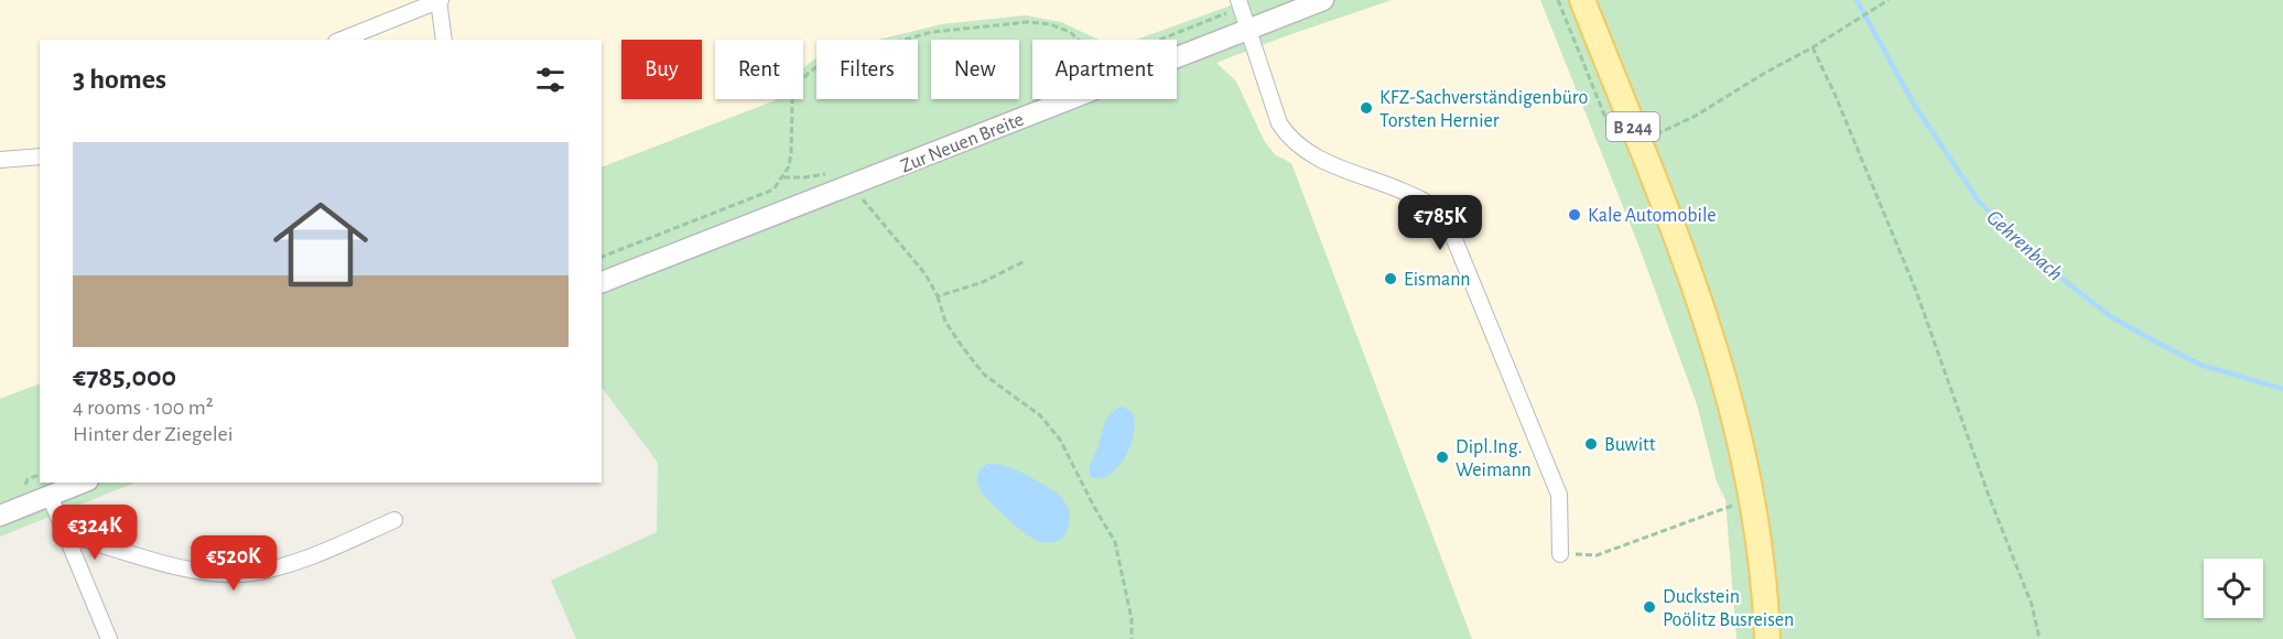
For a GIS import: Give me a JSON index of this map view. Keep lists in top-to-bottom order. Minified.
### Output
{"streets":{"main road":["B 244"],"street":["Zur Neuen Breite"]},"water":["Gehrenbach"],"places":["KFZ-Sachverständigenbüro Torsten Hernier","Kale Automobile","Eismann","Buwitt","Dipl.Ing. Weimann","Duckstein Poölitz Busreisen"],"page":{"chip":["Buy","Rent","Filters","New","Apartment"],"heading":"3 homes","list":[{"name":"€785,000","note":"4 rooms · 100 m² · Hinter der Ziegelei"}],"price":["€785K","€324K","€520K"]}}
